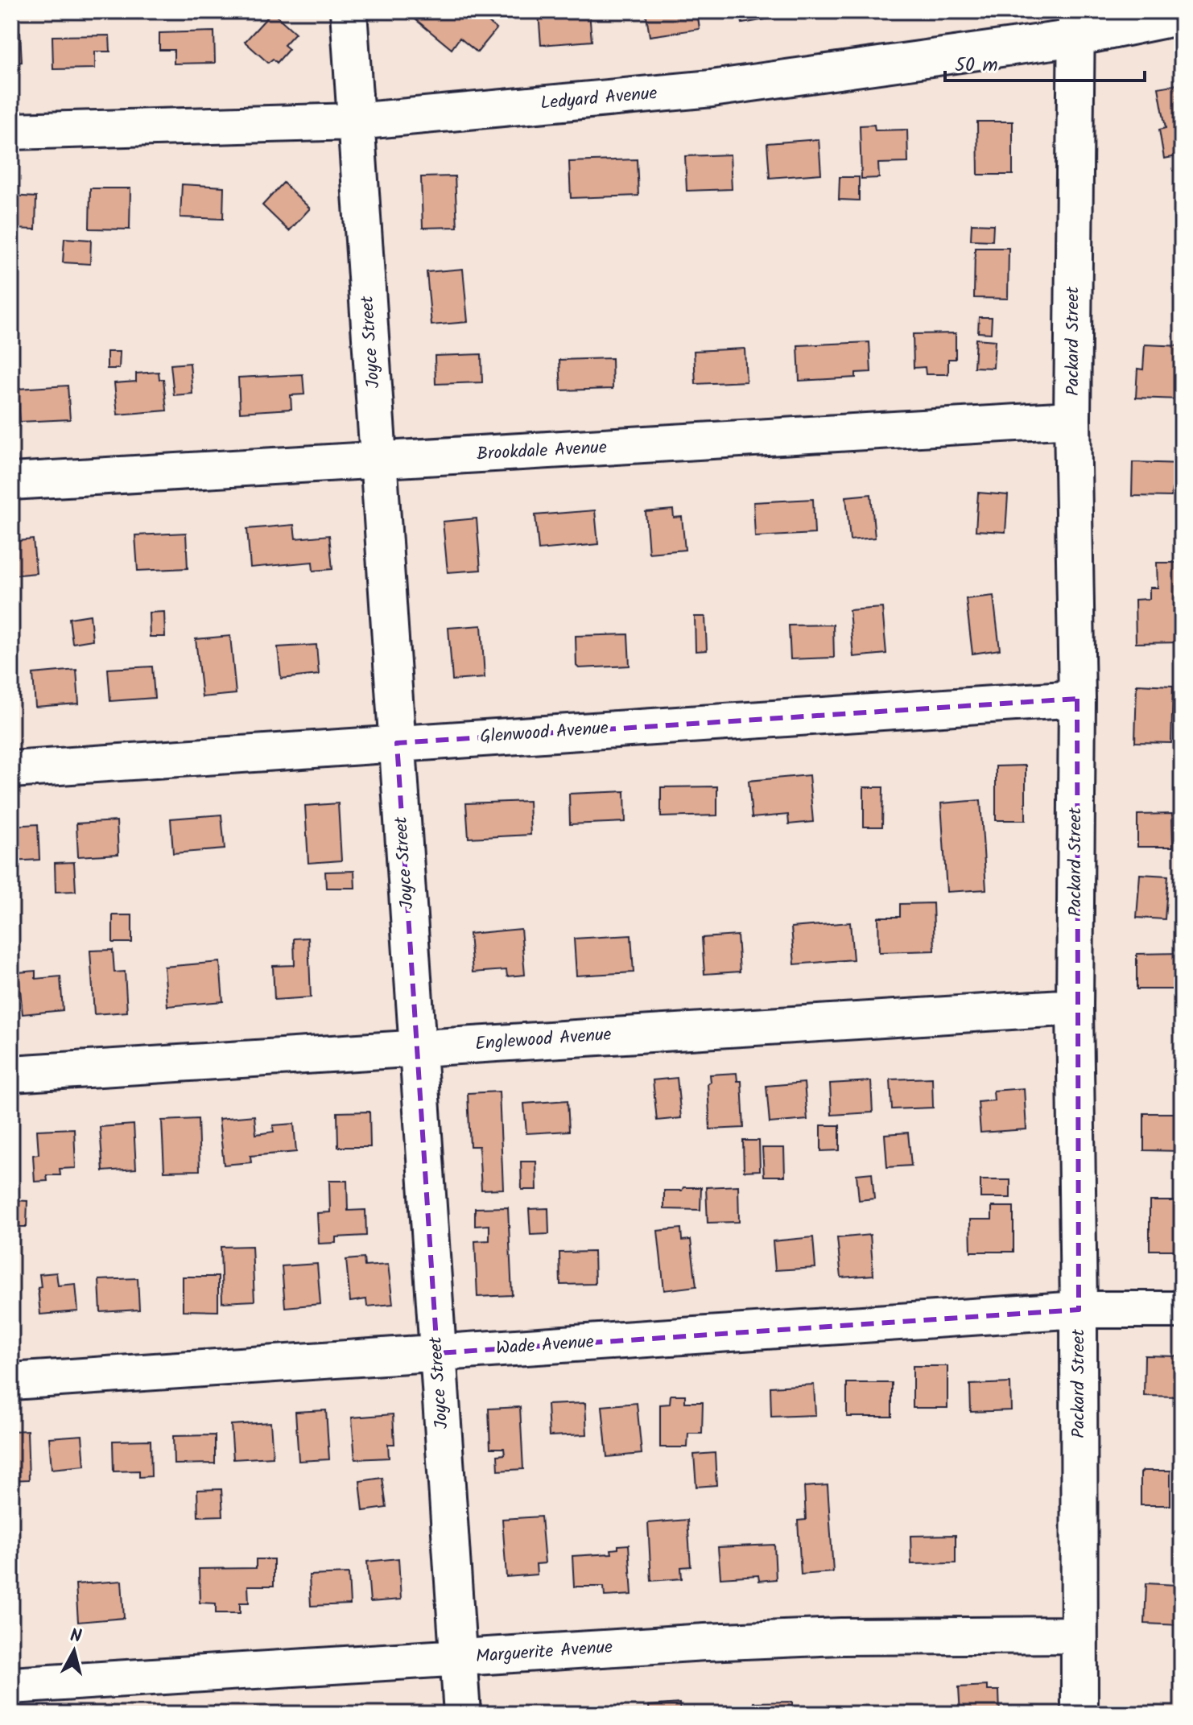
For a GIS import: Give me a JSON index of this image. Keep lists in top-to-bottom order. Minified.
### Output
{"streets":{"street":["Ledyard Avenue","Packard Street","Joyce Street","Brookdale Avenue","Glenwood Avenue","Englewood Avenue","Wade Avenue","Marguerite Avenue"]},"crossings":[["Ledyard Avenue","Packard Street"],["Ledyard Avenue","Joyce Street"],["Packard Street","Brookdale Avenue"],["Packard Street","Glenwood Avenue"],["Packard Street","Englewood Avenue"],["Packard Street","Wade Avenue"],["Packard Street","Marguerite Avenue"],["Joyce Street","Brookdale Avenue"],["Joyce Street","Glenwood Avenue"],["Joyce Street","Englewood Avenue"],["Joyce Street","Wade Avenue"],["Joyce Street","Marguerite Avenue"]],"scale_bar":"50 m","north":"top"}
